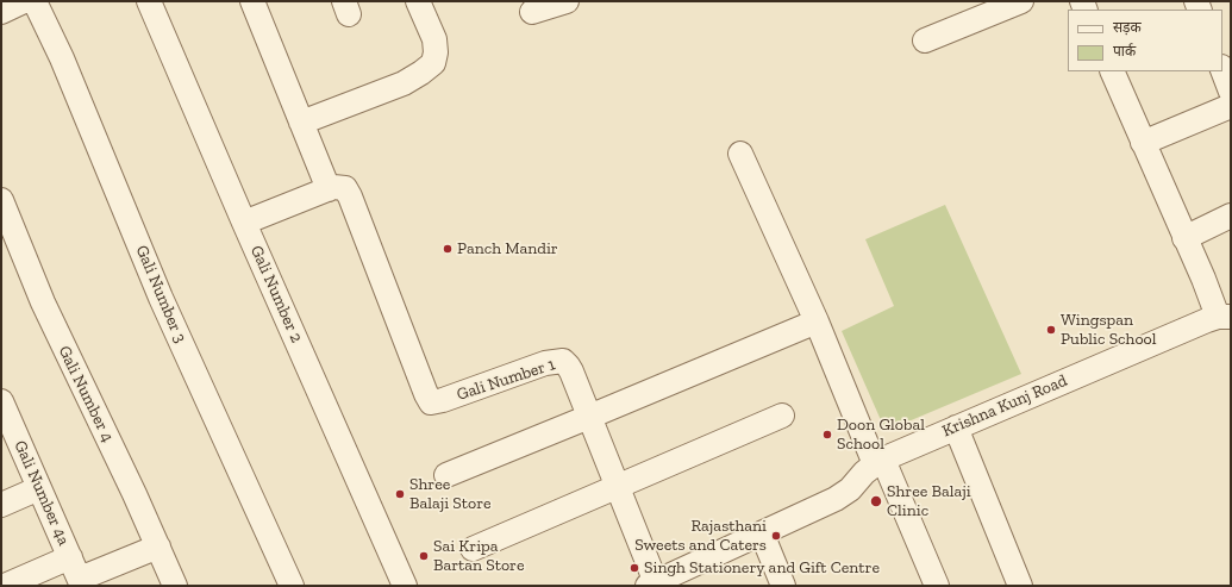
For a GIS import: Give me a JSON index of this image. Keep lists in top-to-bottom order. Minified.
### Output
{"streets":{"street":["Gali Number 3","Gali Number 2","Gali Number 1","Gali Number 4","Krishna Kunj Road","Gali Number 4a"]},"crossings":[["Gali Number 1","Krishna Kunj Road"]],"places":["Panch Mandir","Wingspan Public School","Doon Global School","Shree Balaji Store","Shree Balaji Clinic","Rajasthani Sweets and Caters","Sai Kripa Bartan Store","Singh Stationery and Gift Centre"],"legend":["सड़क","पार्क"]}
